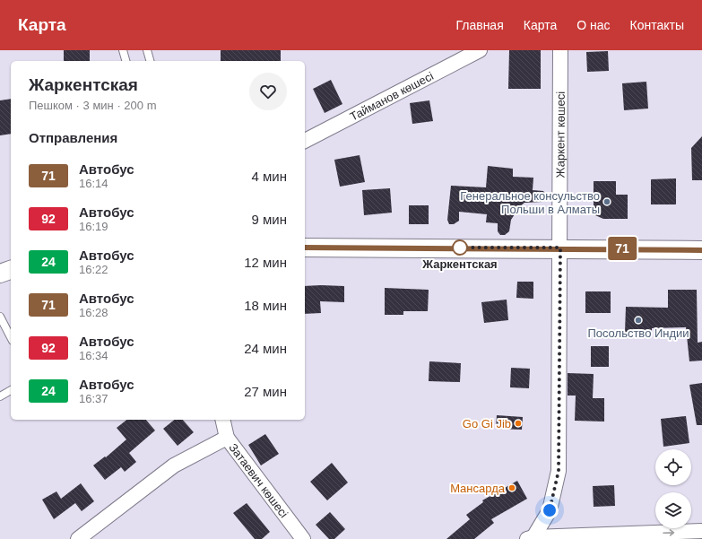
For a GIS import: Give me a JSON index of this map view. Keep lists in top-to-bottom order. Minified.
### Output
{"streets":{"street":["Тайманов көшесі","Жаркент көшесі","Затаевич көшесі"]},"places":["Генеральное консульство Польши в Алматы","Жаркентская","Посольство Индии","Go Gi Jib","Мансарда"],"lines":["bus line 71"],"page":{"header":"Карта","nav":["Главная","Карта","О нас","Контакты"],"on_map":"71","heading":[["Жаркентская","Пешком · 3 мин · 200 m"],"Отправления"],"list":[{"mark":"71","name":"Автобус","note":"16:14","value":"4 мин"},{"mark":"92","name":"Автобус","note":"16:19","value":"9 мин"},{"mark":"24","name":"Автобус","note":"16:22","value":"12 мин"},{"mark":"71","name":"Автобус","note":"16:28","value":"18 мин"},{"mark":"92","name":"Автобус","note":"16:34","value":"24 мин"},{"mark":"24","name":"Автобус","note":"16:37","value":"27 мин"}]}}
